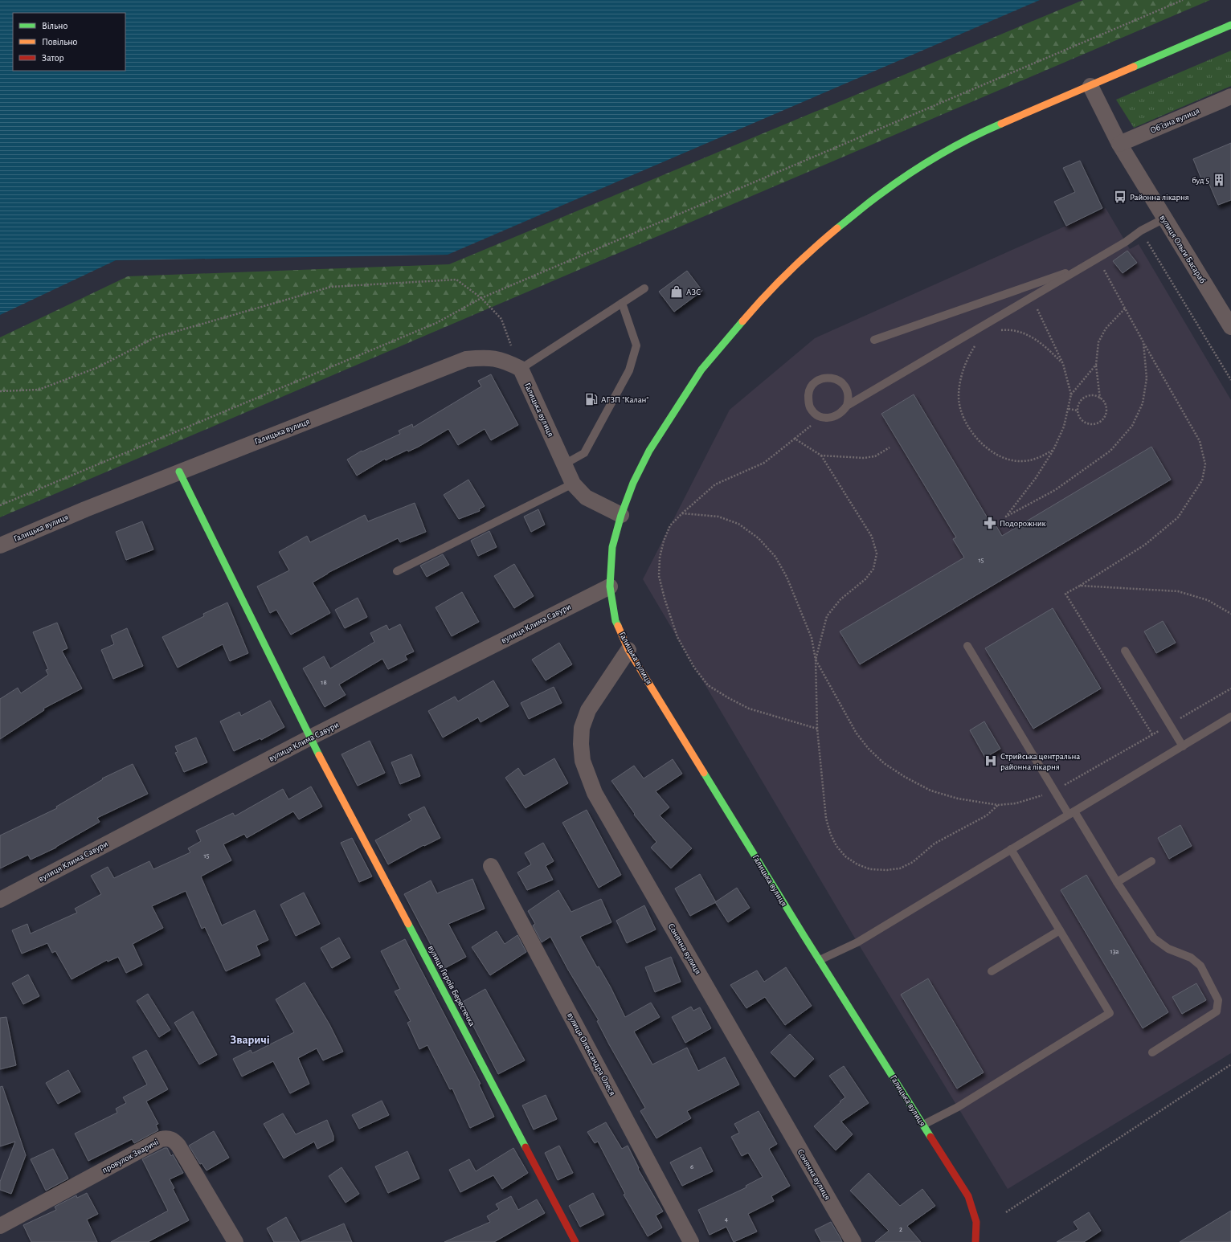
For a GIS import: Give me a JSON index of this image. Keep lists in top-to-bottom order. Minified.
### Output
{"streets":{"main road":["Галицька вулиця","вулиця Героїв Берестечка"],"street":["Обʼїзна вулиця","вулиця Ольги Басараб","вулиця Клима Савури","Сонячна вулиця","вулиця Олександра Олеся","провулок Зваричі"]},"crossings":[["Обʼїзна вулиця","вулиця Ольги Басараб"],["Галицька вулиця","вулиця Клима Савури"],["Галицька вулиця","Сонячна вулиця"],["Галицька вулиця","вулиця Героїв Берестечка"],["вулиця Клима Савури","вулиця Героїв Берестечка"]],"districts":["Зваричі"],"places":{"building":["буд 5"],"bus stop":["Районна лікарня"],"shop":["АЗС"],"fuel station":["АГЗП \"Калан\""],"pharmacy":["Подорожник"],"hospital":["Стрийська центральна районна лікарня"]},"house_numbers":["15","18","15","13а","6","4","2"],"legend":["Вільно","Повільно","Затор"]}
